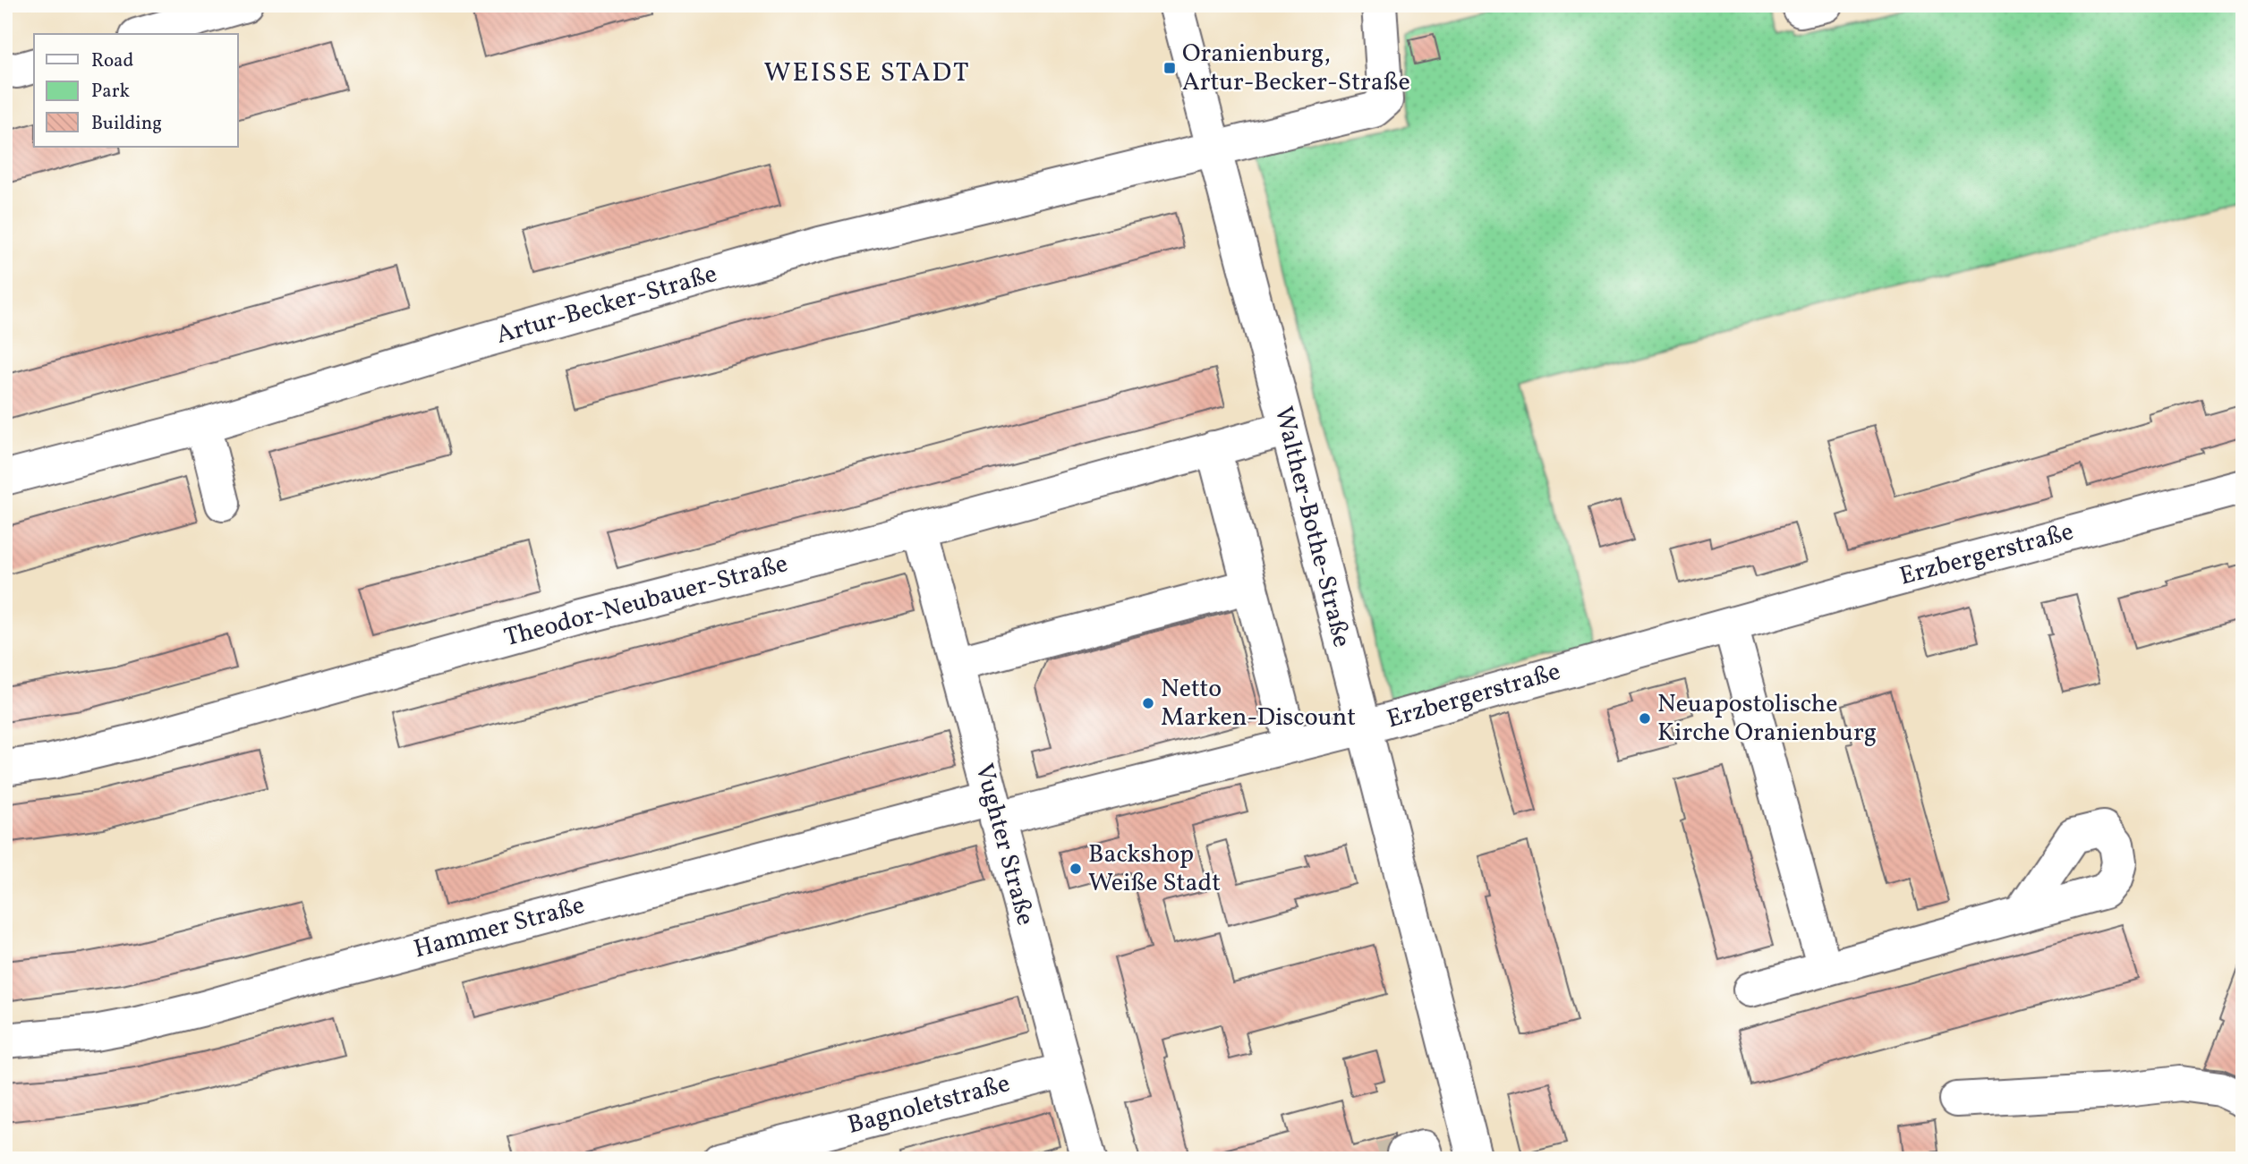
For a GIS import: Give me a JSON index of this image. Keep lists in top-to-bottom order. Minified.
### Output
{"streets":{"street":["Artur-Becker-Straße","Walther-Bothe-Straße","Erzbergerstraße","Theodor-Neubauer-Straße","Vughter Straße","Hammer Straße","Bagnoletstraße"]},"crossings":[["Artur-Becker-Straße","Walther-Bothe-Straße"],["Walther-Bothe-Straße","Erzbergerstraße"],["Walther-Bothe-Straße","Theodor-Neubauer-Straße"],["Erzbergerstraße","Vughter Straße"],["Erzbergerstraße","Hammer Straße"],["Theodor-Neubauer-Straße","Vughter Straße"],["Vughter Straße","Hammer Straße"],["Vughter Straße","Bagnoletstraße"]],"districts":["WEISSE STADT"],"places":{"transit":["Oranienburg, Artur-Becker-Straße"],"other":["Netto Marken-Discount","Neuapostolische Kirche Oranienburg","Backshop Weiße Stadt"]},"legend":["Road","Park","Building"]}
